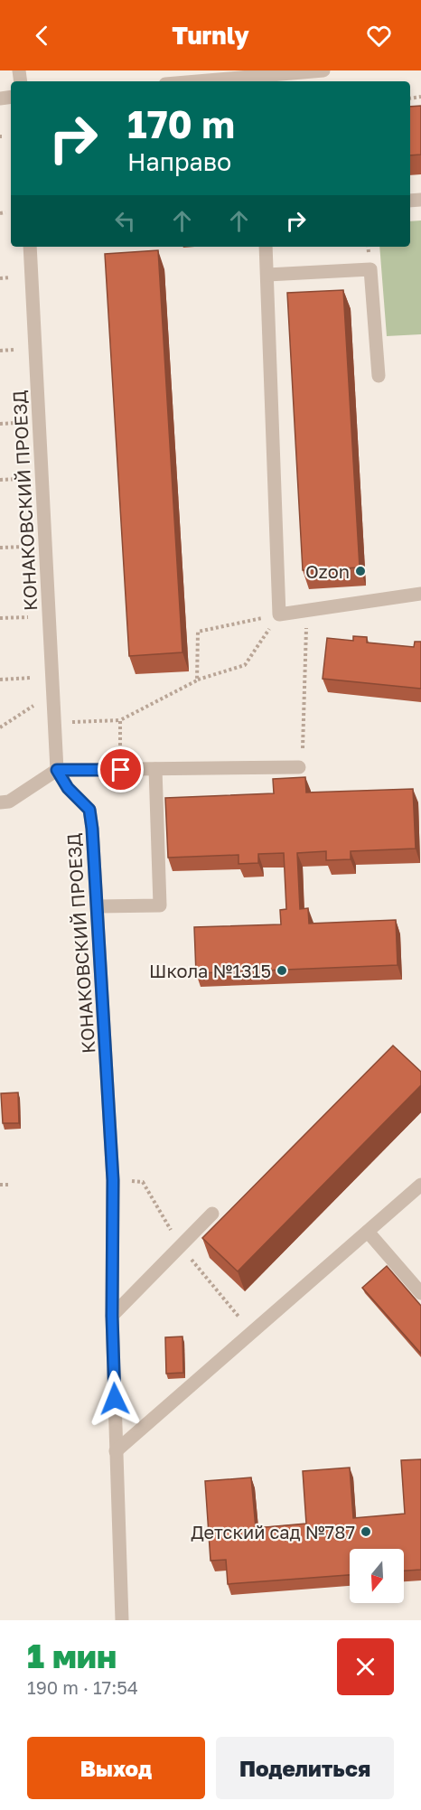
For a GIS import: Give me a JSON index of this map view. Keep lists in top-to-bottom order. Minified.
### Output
{"streets":{"street":["КОНАКОВСКИЙ ПРОЕЗД"]},"places":["Ozon","Школа №1315","Детский сад №787"],"north":"bottom","page":{"header":"Turnly","turn":["170 m","Направо"],"heading":["1 мин","190 m · 17:54"],"buttons":["Выход","Поделиться"]}}
